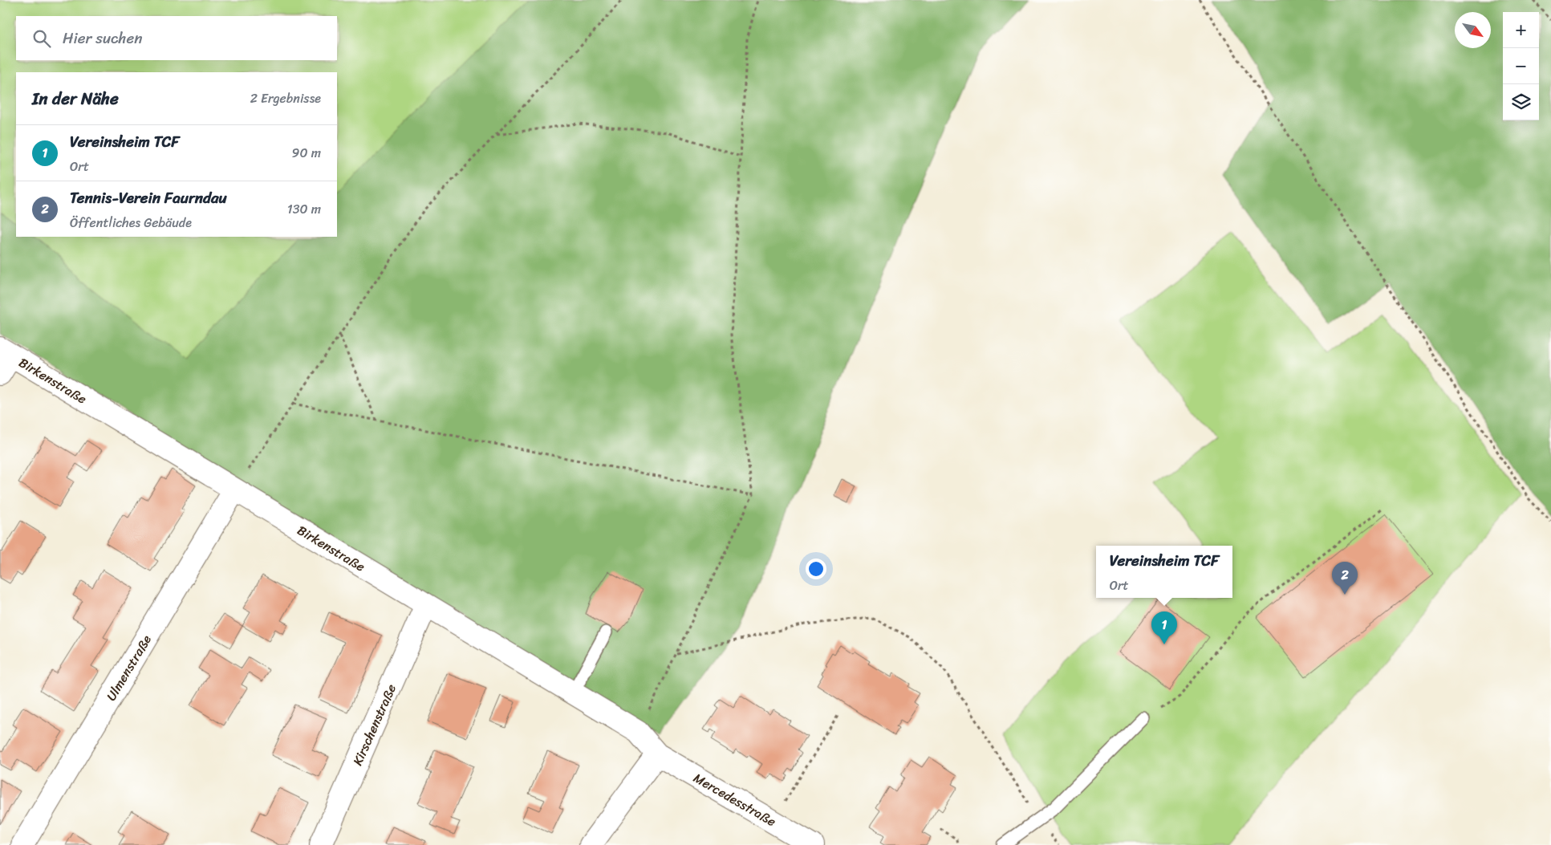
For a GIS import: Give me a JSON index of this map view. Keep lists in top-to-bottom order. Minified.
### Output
{"streets":{"street":["Birkenstraße","Ulmenstraße","Kirschenstraße","Mercedesstraße"]},"crossings":[["Birkenstraße","Ulmenstraße"],["Birkenstraße","Kirschenstraße"],["Birkenstraße","Mercedesstraße"]],"north":"bottom right","page":{"map_buttons":["+","−"],"search":"Hier suchen","heading":["In der Nähe","2 Ergebnisse"],"list":[{"mark":"1","name":"Vereinsheim TCF","note":"Ort","value":"90 m"},{"mark":"2","name":"Tennis-Verein Faurndau","note":"Öffentliches Gebäude","value":"130 m"}],"popup":["Vereinsheim TCF","Ort"],"pins":["2","1"]}}
